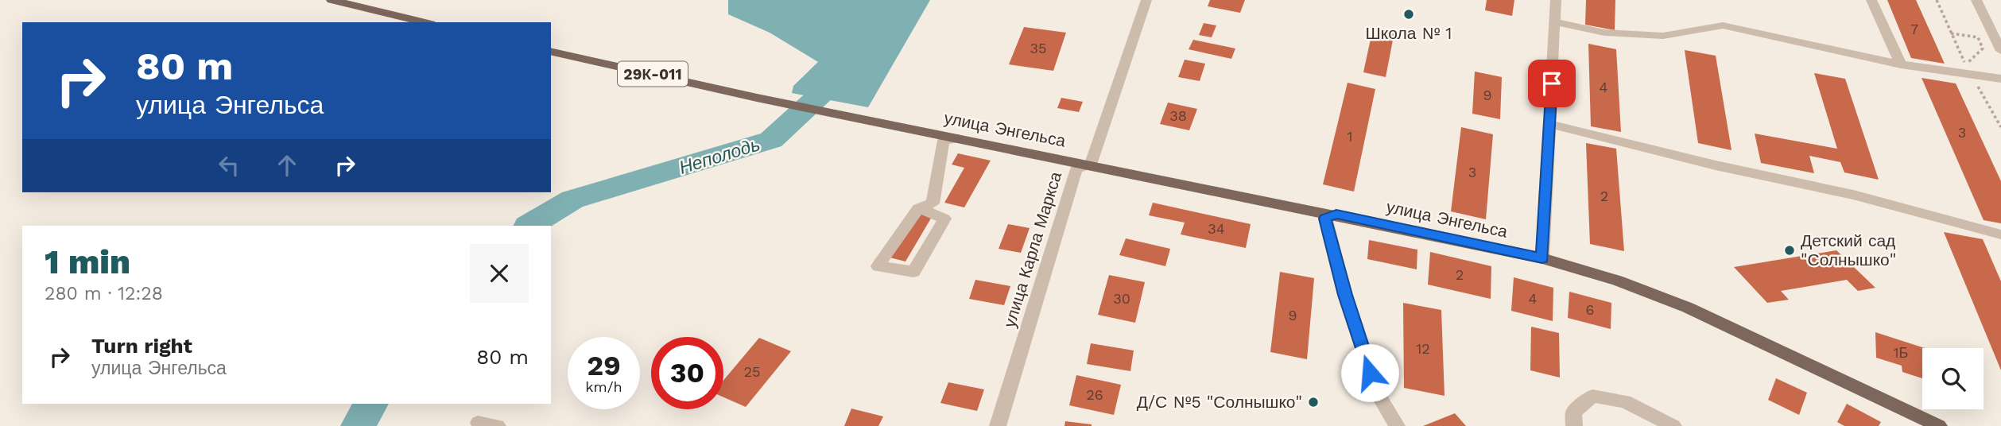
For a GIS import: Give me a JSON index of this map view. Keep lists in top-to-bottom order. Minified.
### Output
{"streets":{"main road":["29К-011","улица Энгельса"],"street":["улица Карла Маркса"]},"crossings":[["улица Энгельса","улица Карла Маркса"]],"water":["Неполодь"],"places":["Школа № 1","Детский сад \"Солнышко\"","Д/С №5 \"Солнышко\""],"house_numbers":["7","35","4","9","38","3","1","3","2","34","2","30","4","6","9","12","1Б","25","26"],"page":{"turn":["80 m","улица Энгельса"],"heading":["1 min","280 m · 12:28"],"list":[{"name":"Turn right","note":"улица Энгельса","value":"80 m"}],"speed":"29 km/h","limit":"30"}}
